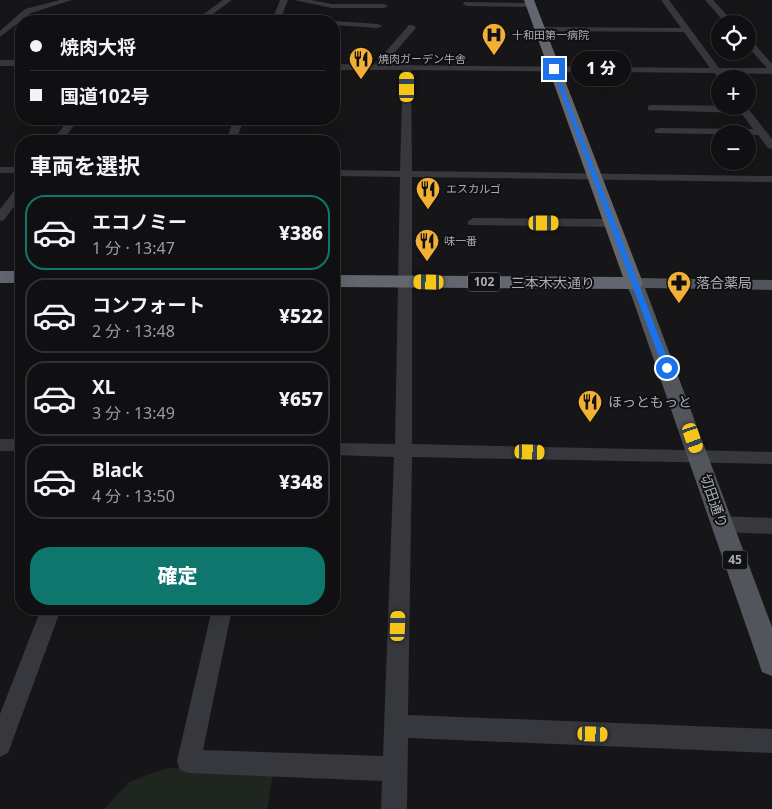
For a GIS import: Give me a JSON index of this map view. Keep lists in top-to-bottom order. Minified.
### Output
{"streets":{"highway":["102","三本木大通り"],"main road":["切田通り","45"]},"crossings":[["三本木大通り","切田通り"]],"places":{"hospital":["十和田第一病院"],"restaurant":["焼肉ガーデン牛舎","エスカルゴ","味一番","ほっともっと"],"pharmacy":["落合薬局"]},"page":{"map_buttons":["+","−"],"banner":["焼肉大将","国道102号"],"bubble":"1 分","heading":"車両を選択","list":[{"name":"エコノミー","note":"1 分 · 13:47","value":"¥386"},{"name":"コンフォート","note":"2 分 · 13:48","value":"¥522"},{"name":"XL","note":"3 分 · 13:49","value":"¥657"},{"name":"Black","note":"4 分 · 13:50","value":"¥348"}],"buttons":"確定"}}
